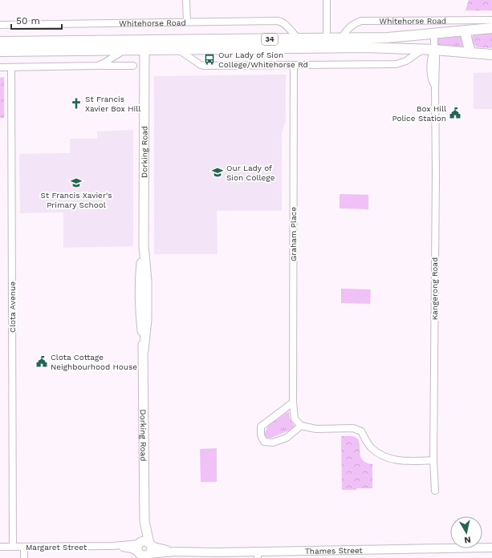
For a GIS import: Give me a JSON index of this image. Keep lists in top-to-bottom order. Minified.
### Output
{"streets":{"main road":["Whitehorse Road","34","Dorking Road"],"street":["Graham Place","Kangerong Road","Clota Avenue","Margaret Street","Thames Street"]},"crossings":[["Whitehorse Road","Dorking Road"],["Whitehorse Road","Kangerong Road"],["Whitehorse Road","Clota Avenue"],["Dorking Road","Margaret Street"],["Dorking Road","Thames Street"],["Clota Avenue","Margaret Street"],["Margaret Street","Thames Street"]],"places":{"bus stop":["Our Lady of Sion College/Whitehorse Rd"],"church":["St Francis Xavier Box Hill"],"public building":["Box Hill Police Station","Clota Cottage Neighbourhood House"],"school or university":["Our Lady of Sion College","St Francis Xavier's Primary School"]},"scale_bar":"50 m","north":"bottom"}
